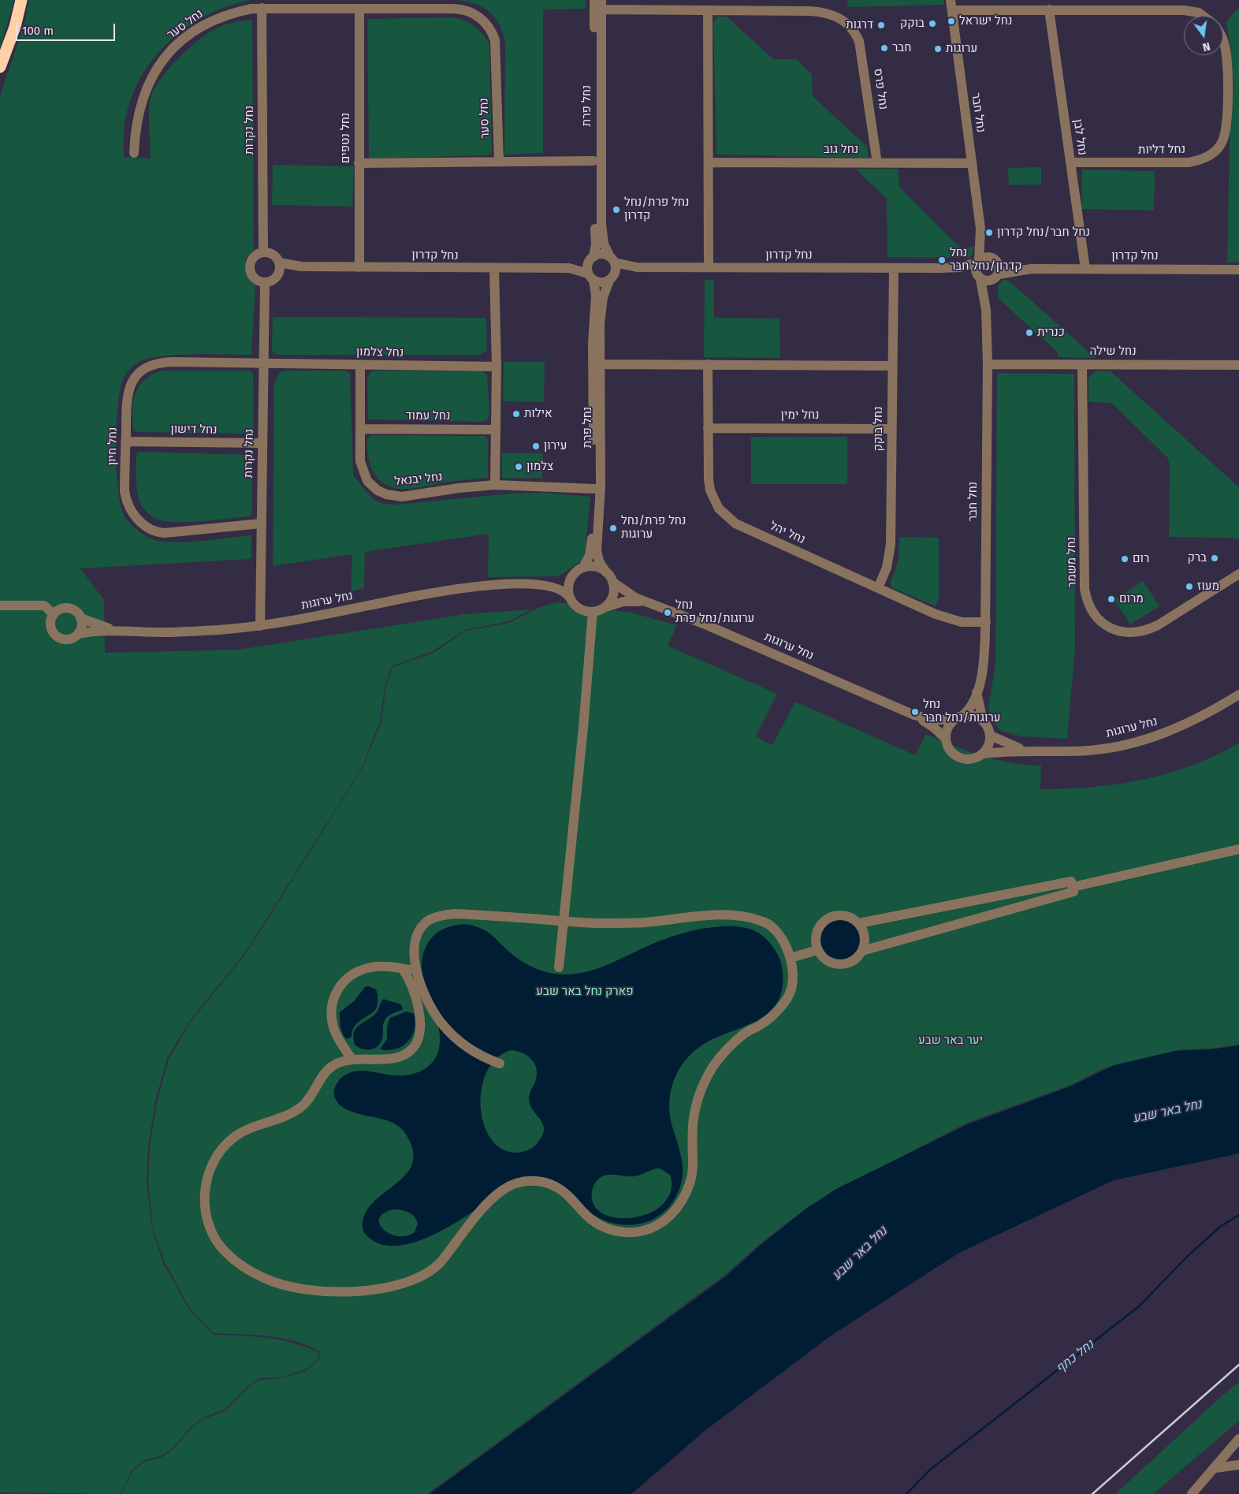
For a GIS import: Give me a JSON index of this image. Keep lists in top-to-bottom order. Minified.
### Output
{"streets":{"street":["נחל סער","נחל פרס","נחל פרת","נחל חבר","נחל נקרות","נחל לבן","נחל נטפים","נחל גוב","נחל דליות","נחל קדרון","נחל שילה","נחל צלמון","נחל ימין","נחל עמוד","נחל בוקק","נחל דישון","נחל חיון","נחל יבנאל","נחל יהל","נחל משמר","נחל ערוגות"]},"crossings":[["נחל סער","נחל נקרות"],["נחל סער","נחל נטפים"],["נחל פרס","נחל פרת"],["נחל פרס","נחל גוב"],["נחל פרת","נחל קדרון"],["נחל פרת","נחל יבנאל"],["נחל פרת","נחל ערוגות"],["נחל חבר","נחל גוב"],["נחל חבר","נחל קדרון"],["נחל חבר","נחל שילה"],["נחל חבר","נחל יהל"],["נחל חבר","נחל ערוגות"],["נחל נקרות","נחל קדרון"],["נחל נקרות","נחל צלמון"],["נחל נקרות","נחל דישון"],["נחל נקרות","נחל חיון"],["נחל נקרות","נחל ערוגות"],["נחל לבן","נחל דליות"],["נחל לבן","נחל קדרון"],["נחל נטפים","נחל קדרון"],["נחל קדרון","נחל בוקק"],["נחל שילה","נחל משמר"],["נחל צלמון","נחל חיון"],["נחל צלמון","נחל יבנאל"],["נחל ימין","נחל בוקק"],["נחל ימין","נחל יהל"],["נחל עמוד","נחל יבנאל"],["נחל בוקק","נחל יהל"],["נחל דישון","נחל חיון"]],"water":["נחל באר שבע","נחל כתף"],"parks":["פארק נחל באר שבע","יער באר שבע"],"places":["נחל ישראל","בוקק","דרגות","חבר","ערוגות","נחל פרת/נחל קדרון","נחל חבר/נחל קדרון","נחל קדרון/נחל חבר","כנרית","אילות","עירון","צלמון","נחל פרת/נחל ערוגות","ברק","רום","מעוז","מרום","נחל ערוגות/נחל פרת","נחל ערוגות/נחל חבר"],"scale_bar":"100 m","north":"bottom"}
